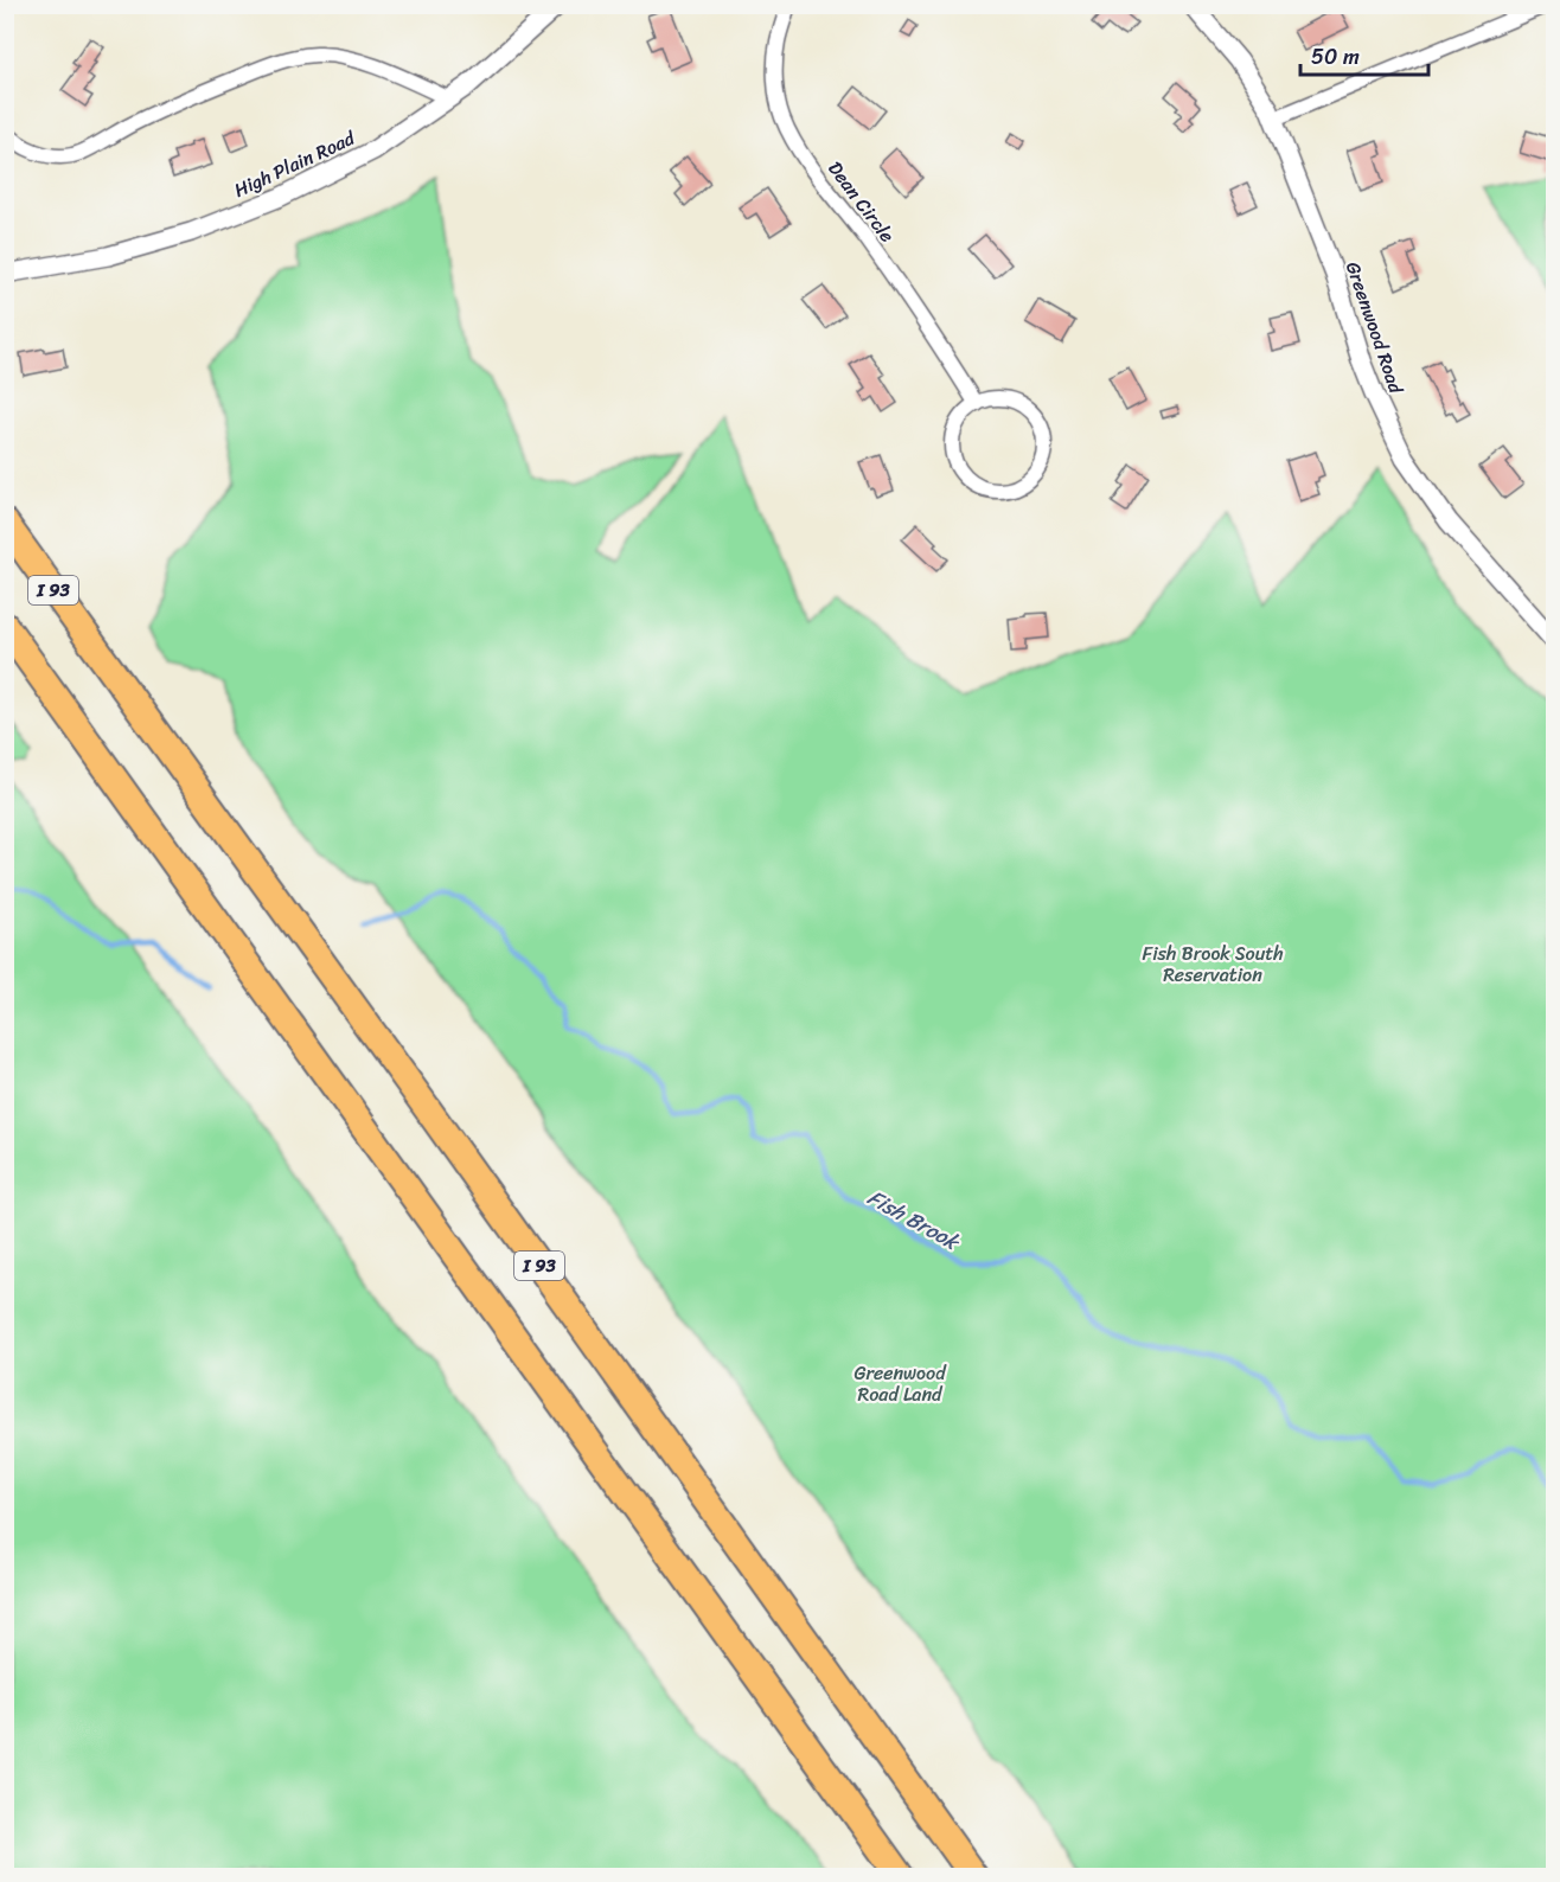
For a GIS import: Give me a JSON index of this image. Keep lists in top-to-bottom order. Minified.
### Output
{"streets":{"highway":["I 93"],"street":["High Plain Road","Dean Circle","Greenwood Road"]},"water":["Fish Brook"],"parks":["Fish Brook South Reservation","Greenwood Road Land"],"scale_bar":"50 m"}
